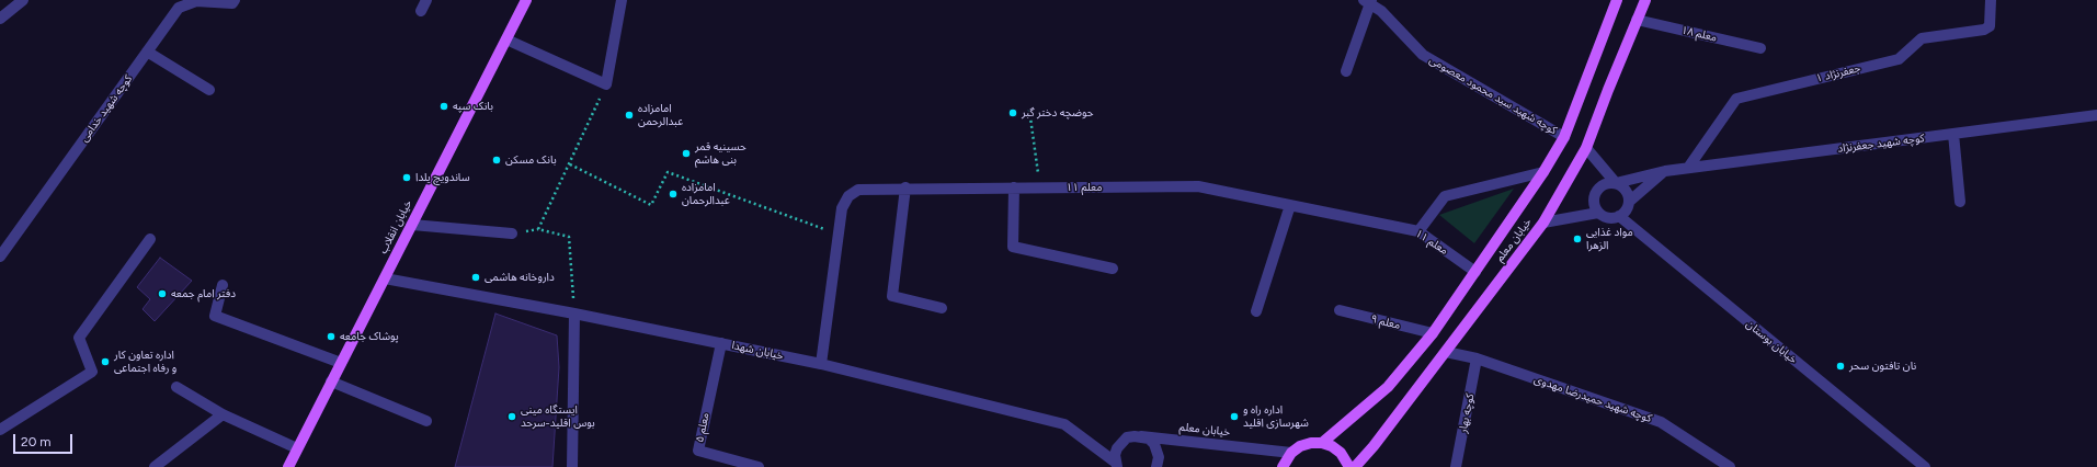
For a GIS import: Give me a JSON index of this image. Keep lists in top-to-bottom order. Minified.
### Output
{"streets":{"main road":["خیابان انقلاب","خیابان معلم"],"street":["معلم ۱۸","جعفرنژاد ۱","کوچه شهید سید محمود معصومی","کوچه شهید خدامی","کوچه شهید جعفرنژاد","معلم ۱۱","معلم ۹","خیابان بوستان","خیابان شهدا","کوچه شهید حمیدرضا مهدوی","کوچه بهار","معلم ۵"]},"crossings":[["معلم ۱۸","خیابان معلم"],["جعفرنژاد ۱","کوچه شهید جعفرنژاد"],["کوچه شهید سید محمود معصومی","خیابان معلم"],["کوچه شهید جعفرنژاد","خیابان بوستان"],["معلم ۱۱","خیابان معلم"],["معلم ۱۱","خیابان شهدا"],["خیابان انقلاب","خیابان شهدا"],["خیابان معلم","معلم ۹"],["خیابان معلم","کوچه شهید حمیدرضا مهدوی"],["خیابان شهدا","معلم ۵"],["کوچه شهید حمیدرضا مهدوی","کوچه بهار"]],"places":["بانک سپه","حوضچه دختر گبر","امامزاده عبدالرحمن","حسینیه قمر بنی هاشم","بانک مسکن","ساندویچ یلدا","امامزاده عبدالرحمان","مواد غذایی الزهرا","داروخانه هاشمی","دفتر امام جمعه","پوشاک جامعه","اداره تعاون کار و رفاه اجتماعی","نان تافتون سحر","ایستگاه مینی بوس اقلید-سرحد","اداره راه و شهرسازی اقلید"],"scale_bar":"20 m"}
